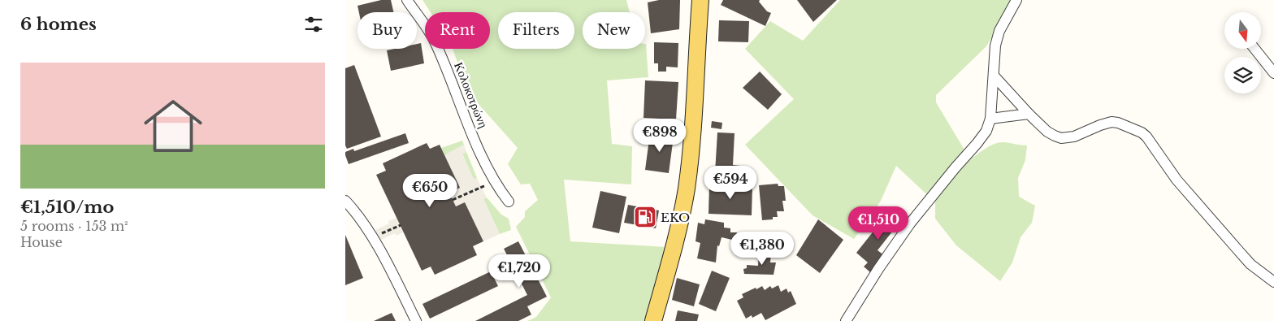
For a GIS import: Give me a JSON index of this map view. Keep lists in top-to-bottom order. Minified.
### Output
{"streets":{"street":["Κολοκοτρώνη"]},"places":{"fuel station":["EKO"]},"north":"bottom","page":{"heading":"6 homes","chip":["Buy","Rent","Filters","New"],"list":[{"name":"€1,510/mo","note":"5 rooms · 153 m² · House"}],"price":["€898","€594","€650","€1,510","€1,380","€1,720"]}}
